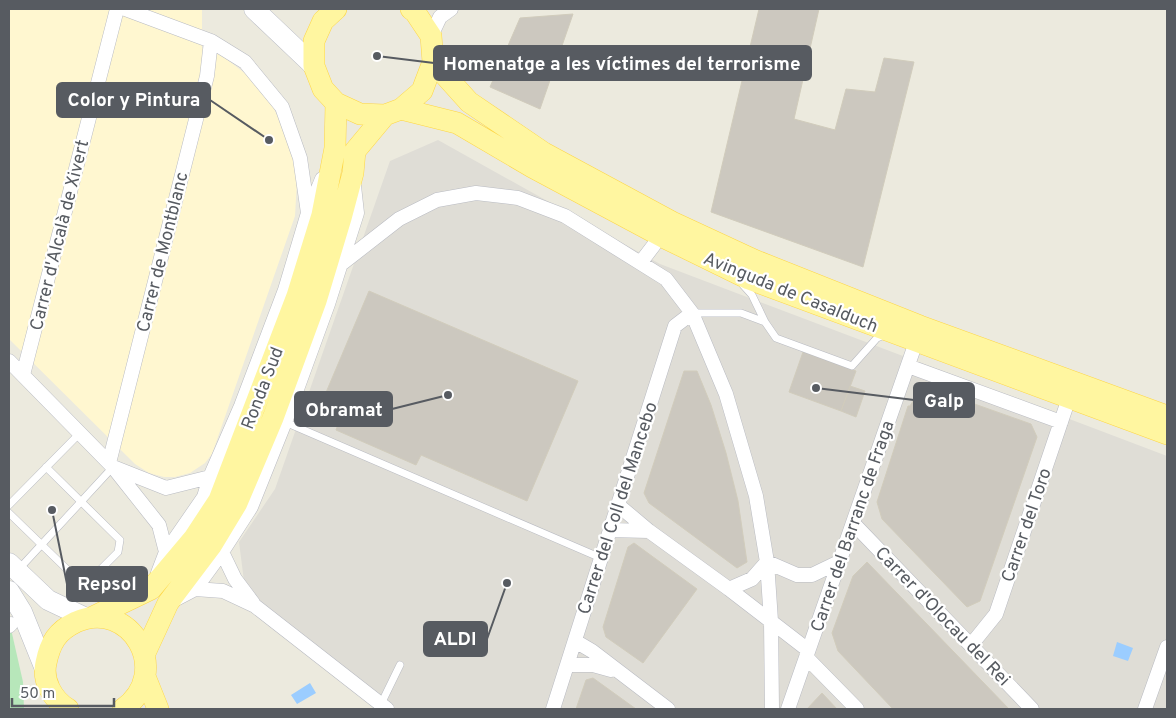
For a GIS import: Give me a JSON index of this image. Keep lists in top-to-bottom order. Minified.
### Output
{"streets":{"main road":["Avinguda de Casalduch","Ronda Sud"],"street":["Carrer d'Alcalà de Xivert","Carrer de Montblanc","Carrer del Coll del Mancebo","Carrer del Toro","Carrer del Barranc de Fraga","Carrer d'Olocau del Rei"]},"crossings":[["Avinguda de Casalduch","Ronda Sud"],["Avinguda de Casalduch","Carrer del Toro"],["Avinguda de Casalduch","Carrer del Barranc de Fraga"],["Carrer del Toro","Carrer d'Olocau del Rei"],["Carrer del Barranc de Fraga","Carrer d'Olocau del Rei"]],"places":["Homenatge a les víctimes del terrorisme","Color y Pintura","Galp","Obramat","Repsol","ALDI"],"scale_bar":"50 m"}
